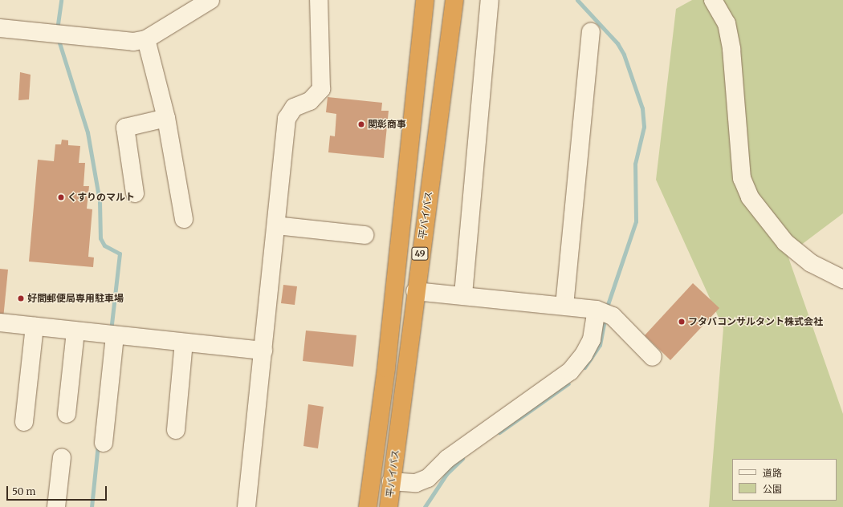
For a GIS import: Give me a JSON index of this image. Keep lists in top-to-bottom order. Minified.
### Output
{"streets":{"highway":["平バイパス","49"]},"places":["関彰商事","くすりのマルト","好間郵便局専用駐車場","フタバコンサルタント株式会社"],"legend":["道路","公園"],"scale_bar":"50 m"}
